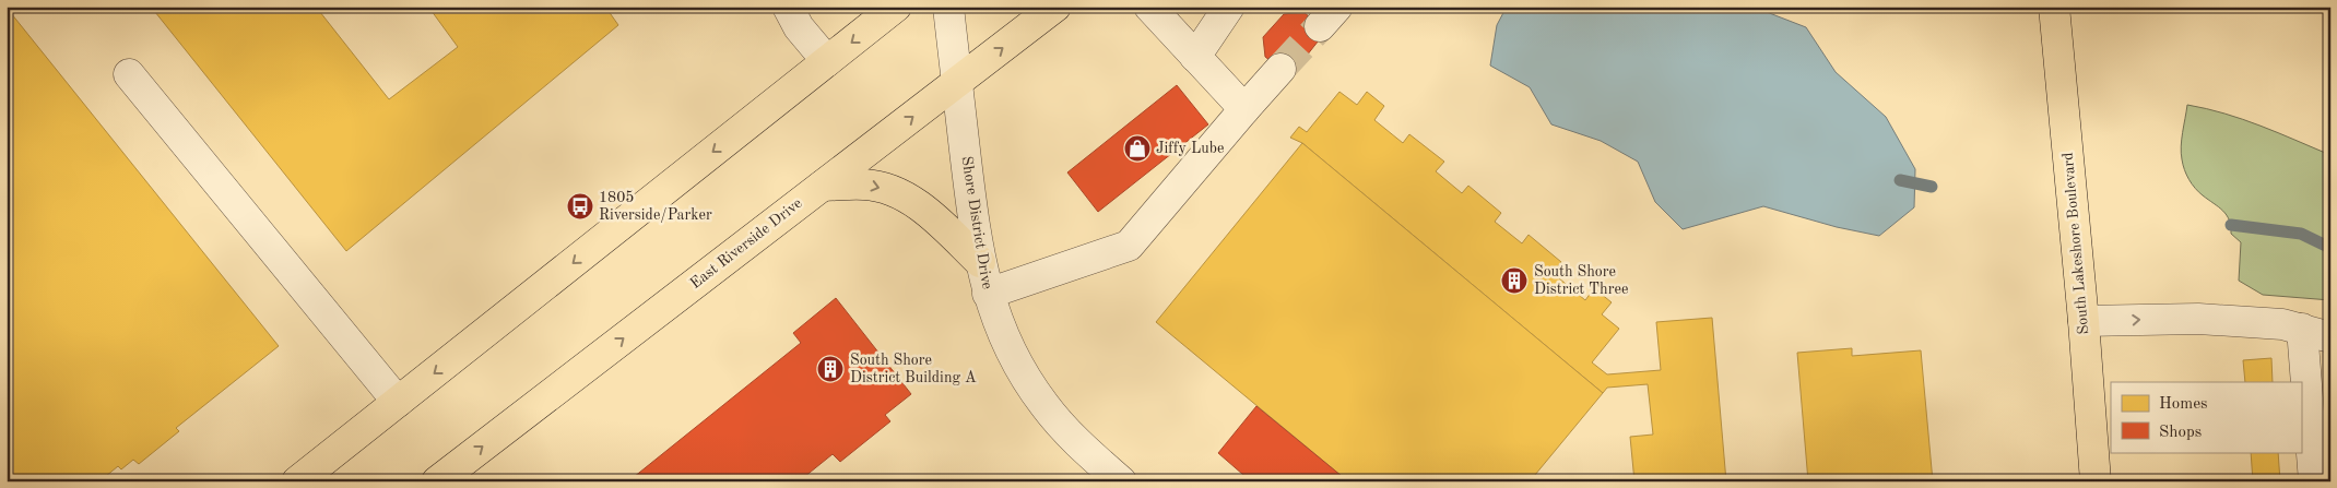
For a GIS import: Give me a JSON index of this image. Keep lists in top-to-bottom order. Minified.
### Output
{"streets":{"main road":["East Riverside Drive","South Lakeshore Boulevard"],"street":["Shore District Drive"]},"crossings":[["Shore District Drive","East Riverside Drive"]],"places":{"shop":["Jiffy Lube"],"bus stop":["1805 Riverside/Parker"],"building":["South Shore District Three","South Shore District Building A"]},"legend":["Homes","Shops"]}
